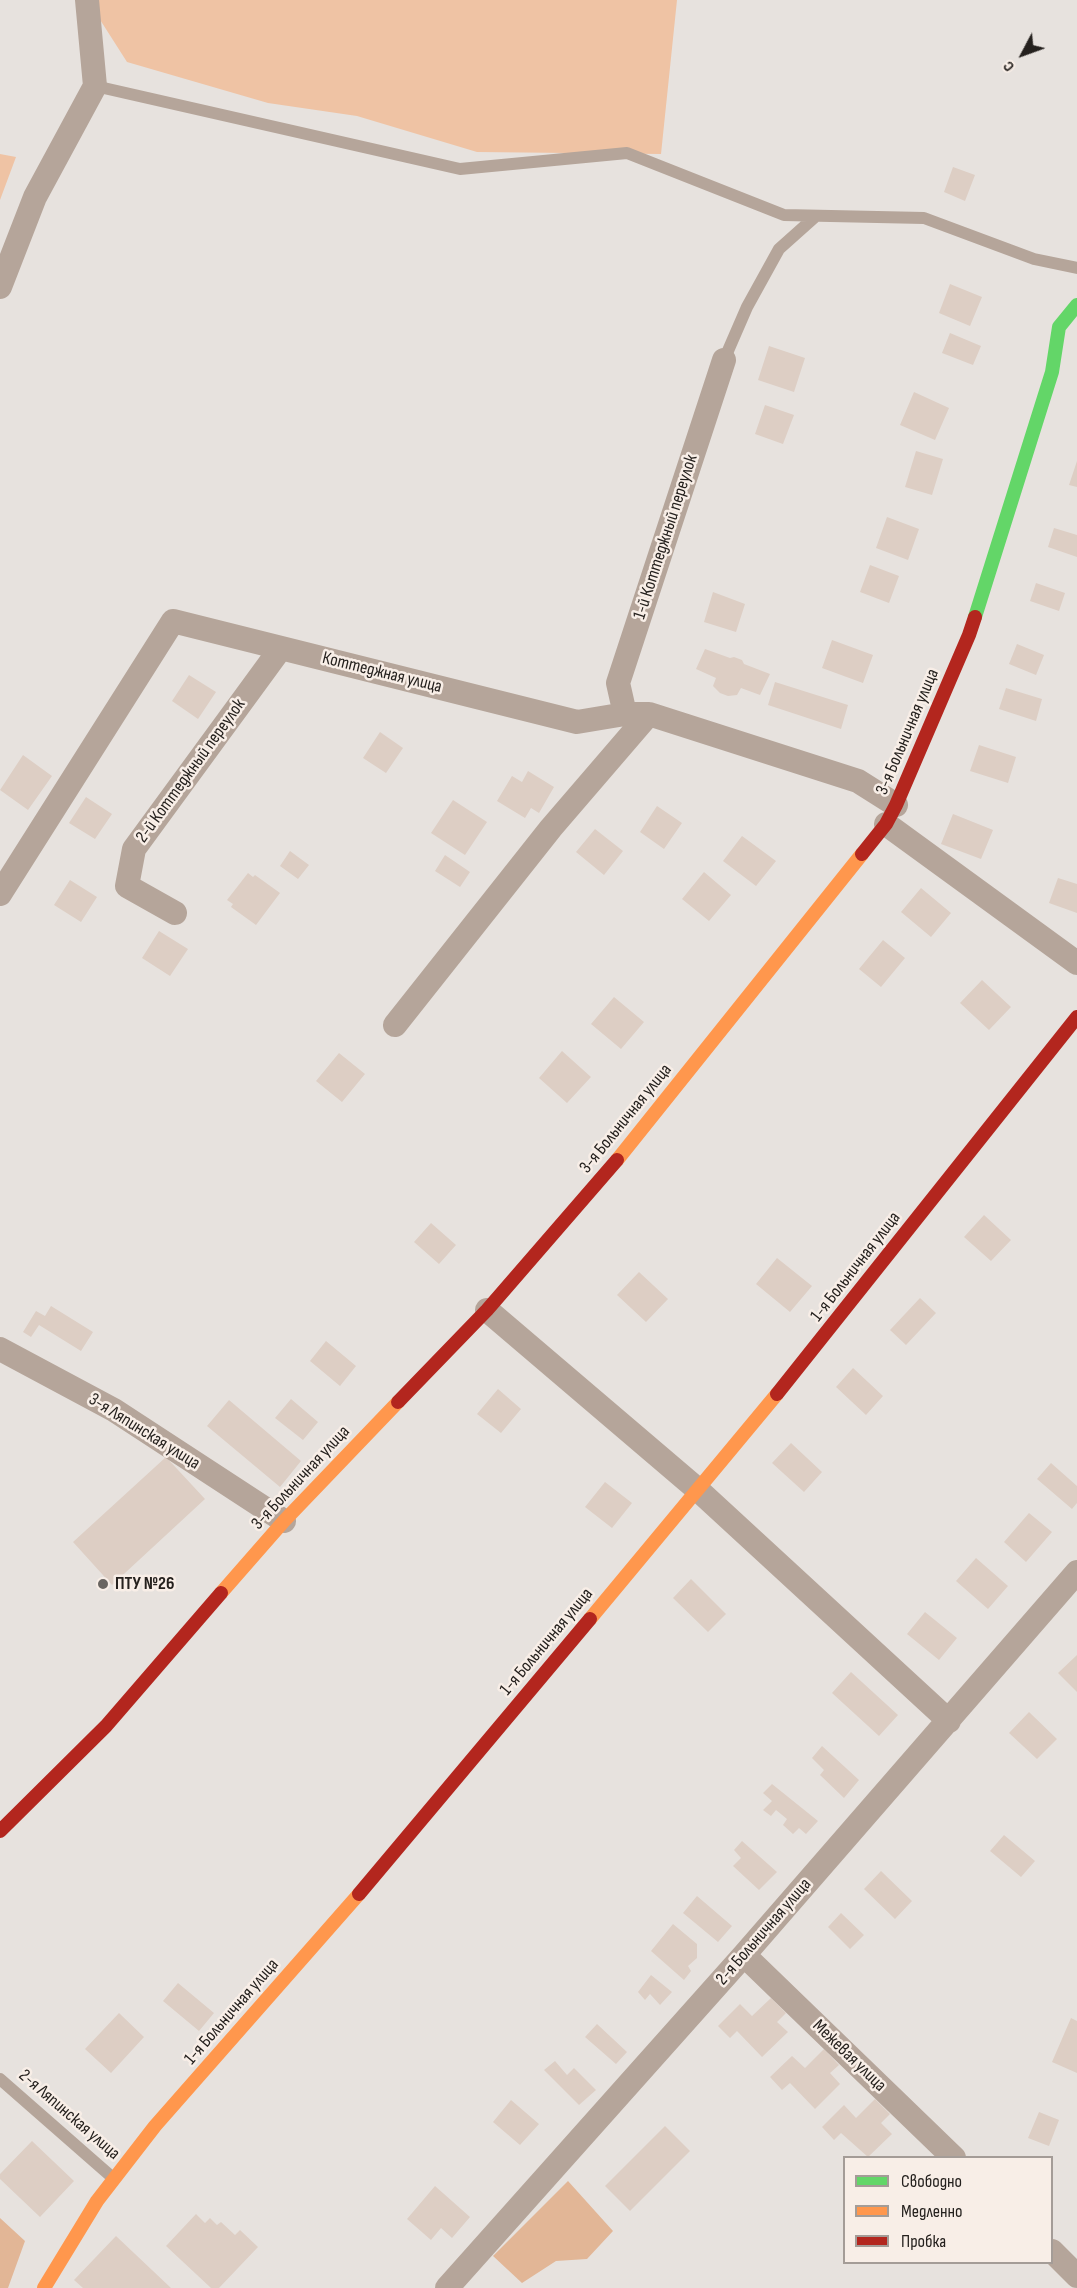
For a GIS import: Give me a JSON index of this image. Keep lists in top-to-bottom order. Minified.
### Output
{"streets":{"street":["1-й Коттеджный переулок","Коттеджная улица","3-я Больничная улица","2-й Коттеджный переулок","1-я Больничная улица","3-я Ляпинская улица","2-я Больничная улица","Межевая улица"],"lane":["2-я Ляпинская улица"]},"crossings":[["1-й Коттеджный переулок","Коттеджная улица"],["Коттеджная улица","3-я Больничная улица"],["Коттеджная улица","2-й Коттеджный переулок"],["3-я Больничная улица","3-я Ляпинская улица"],["1-я Больничная улица","2-я Ляпинская улица"],["2-я Больничная улица","Межевая улица"]],"places":["ПТУ №26"],"legend":["Свободно","Медленно","Пробка"],"north":"bottom left"}
